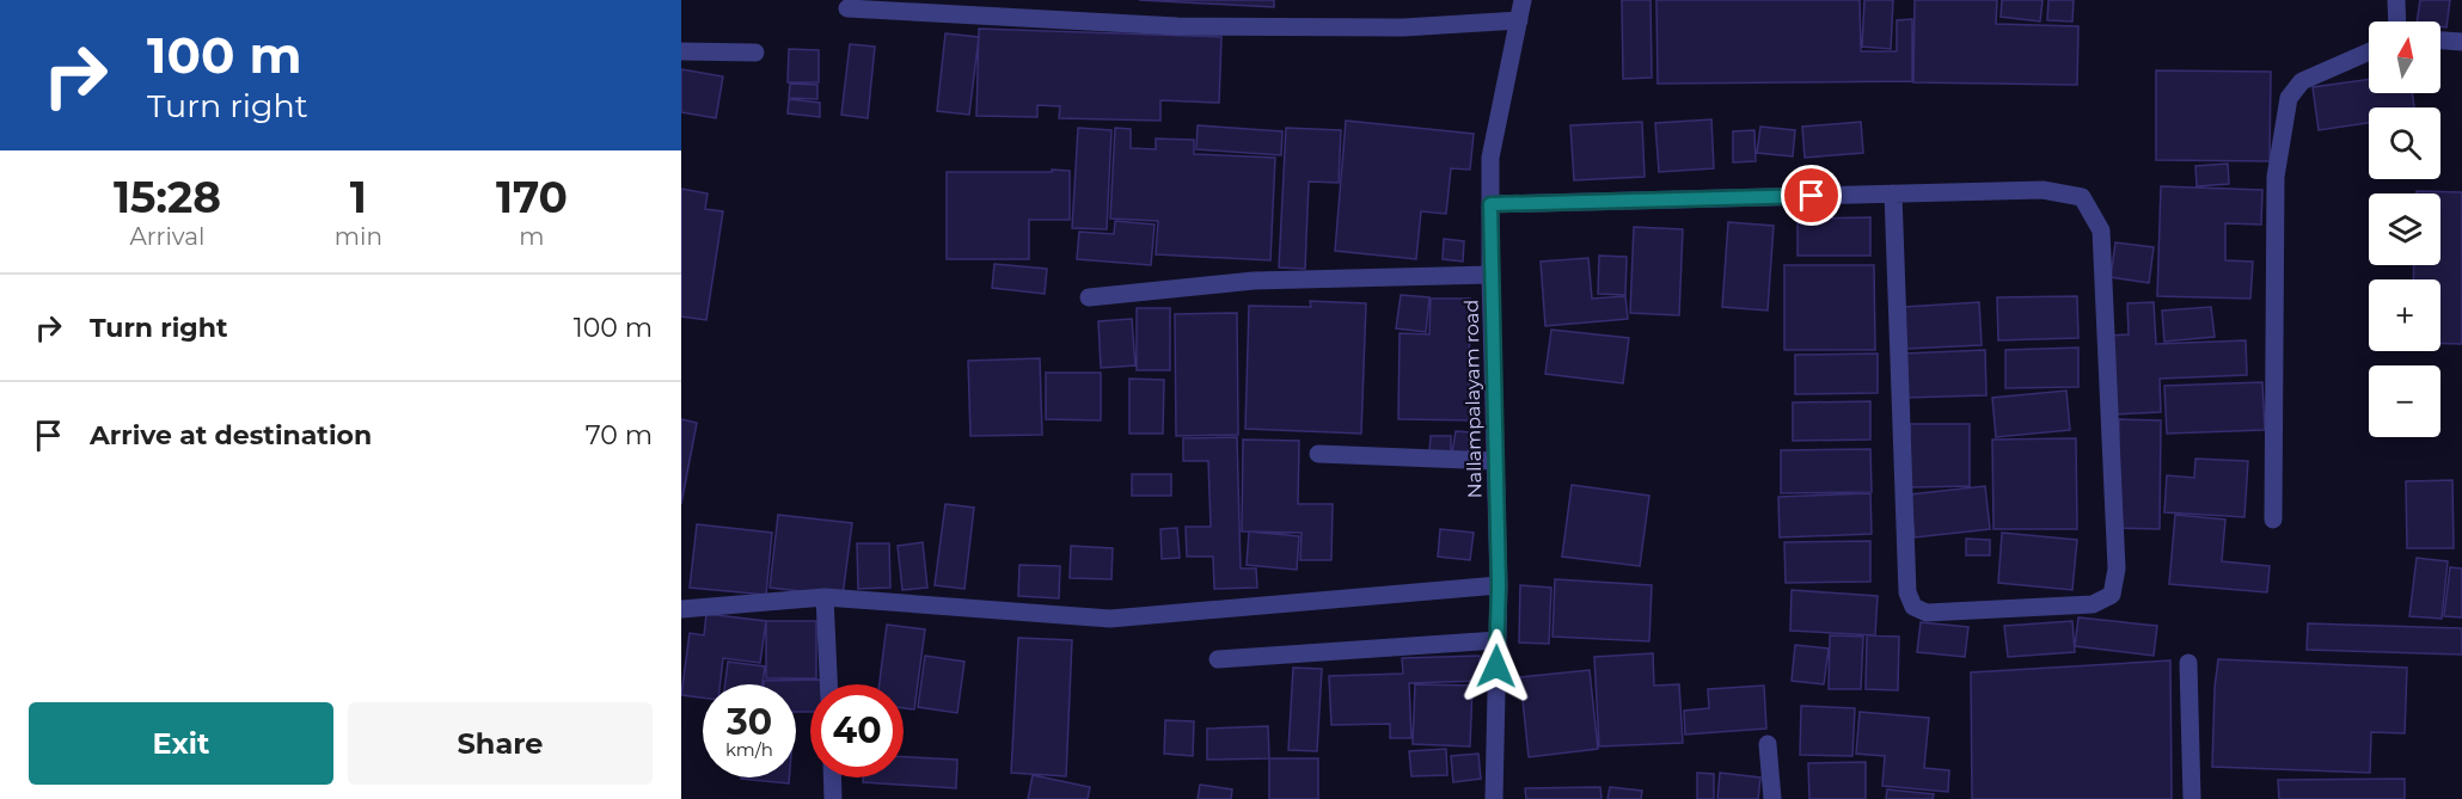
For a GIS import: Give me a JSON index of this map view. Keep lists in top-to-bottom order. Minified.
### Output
{"streets":{"street":["Nallampalayam road"]},"north":"top","page":{"turn":["100 m","Turn right"],"map_buttons":["+","−"],"eta":["15:28","Arrival","1","min","170","m"],"list":[{"name":"Turn right","value":"100 m"},{"name":"Arrive at destination","value":"70 m"}],"speed":"30 km/h","limit":"40","buttons":["Exit","Share"]}}
